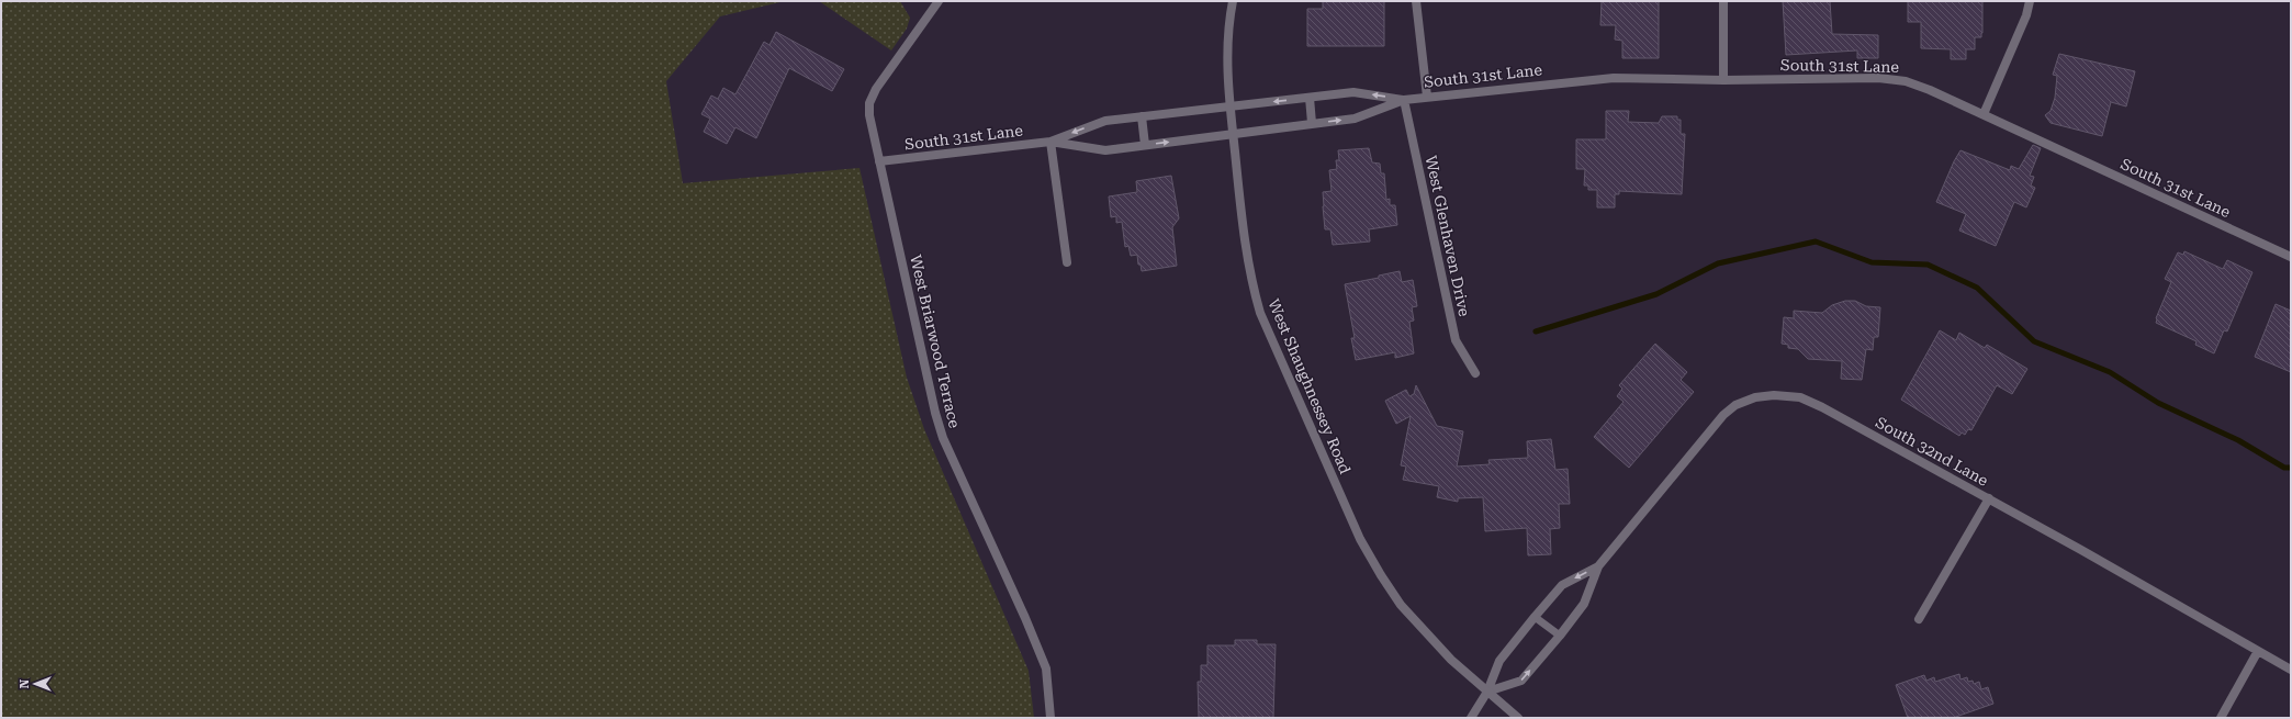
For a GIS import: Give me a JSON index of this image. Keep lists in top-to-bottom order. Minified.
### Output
{"streets":{"street":["South 31st Lane","West Glenhaven Drive","West Briarwood Terrace","West Shaughnessey Road","South 32nd Lane"]},"crossings":[["South 31st Lane","West Glenhaven Drive"],["South 31st Lane","West Briarwood Terrace"],["South 31st Lane","West Shaughnessey Road"],["West Shaughnessey Road","South 32nd Lane"]],"north":"left"}
